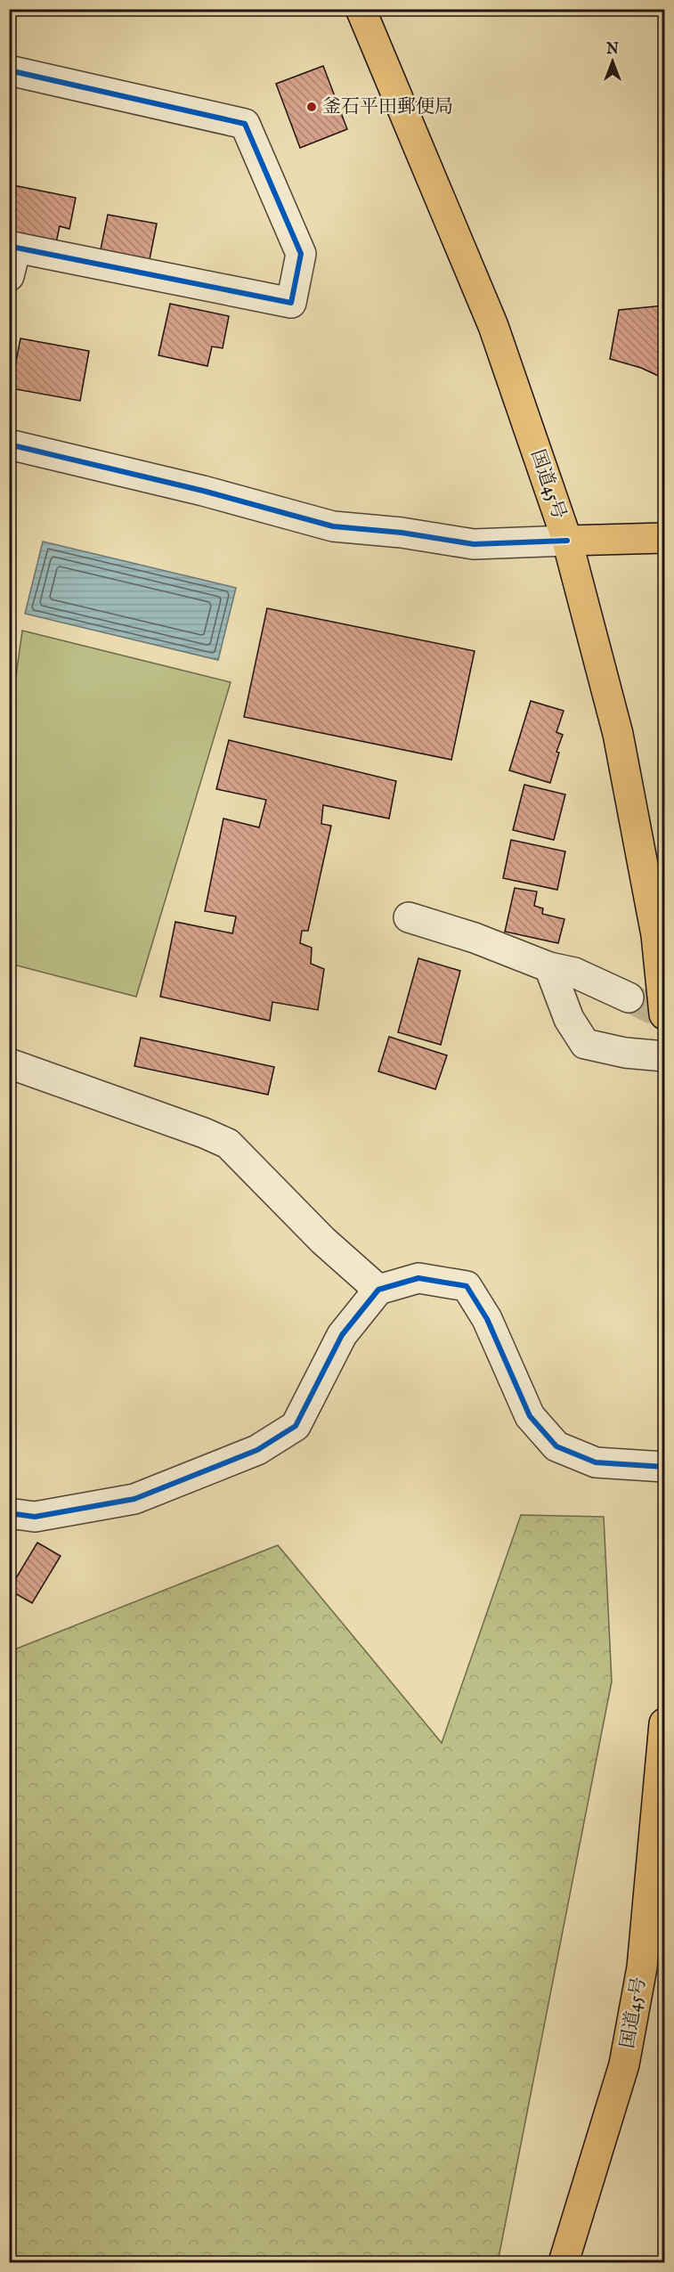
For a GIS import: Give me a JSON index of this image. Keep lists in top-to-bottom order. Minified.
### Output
{"streets":{"main road":["国道45号"]},"places":["釜石平田郵便局"],"north":"top"}
